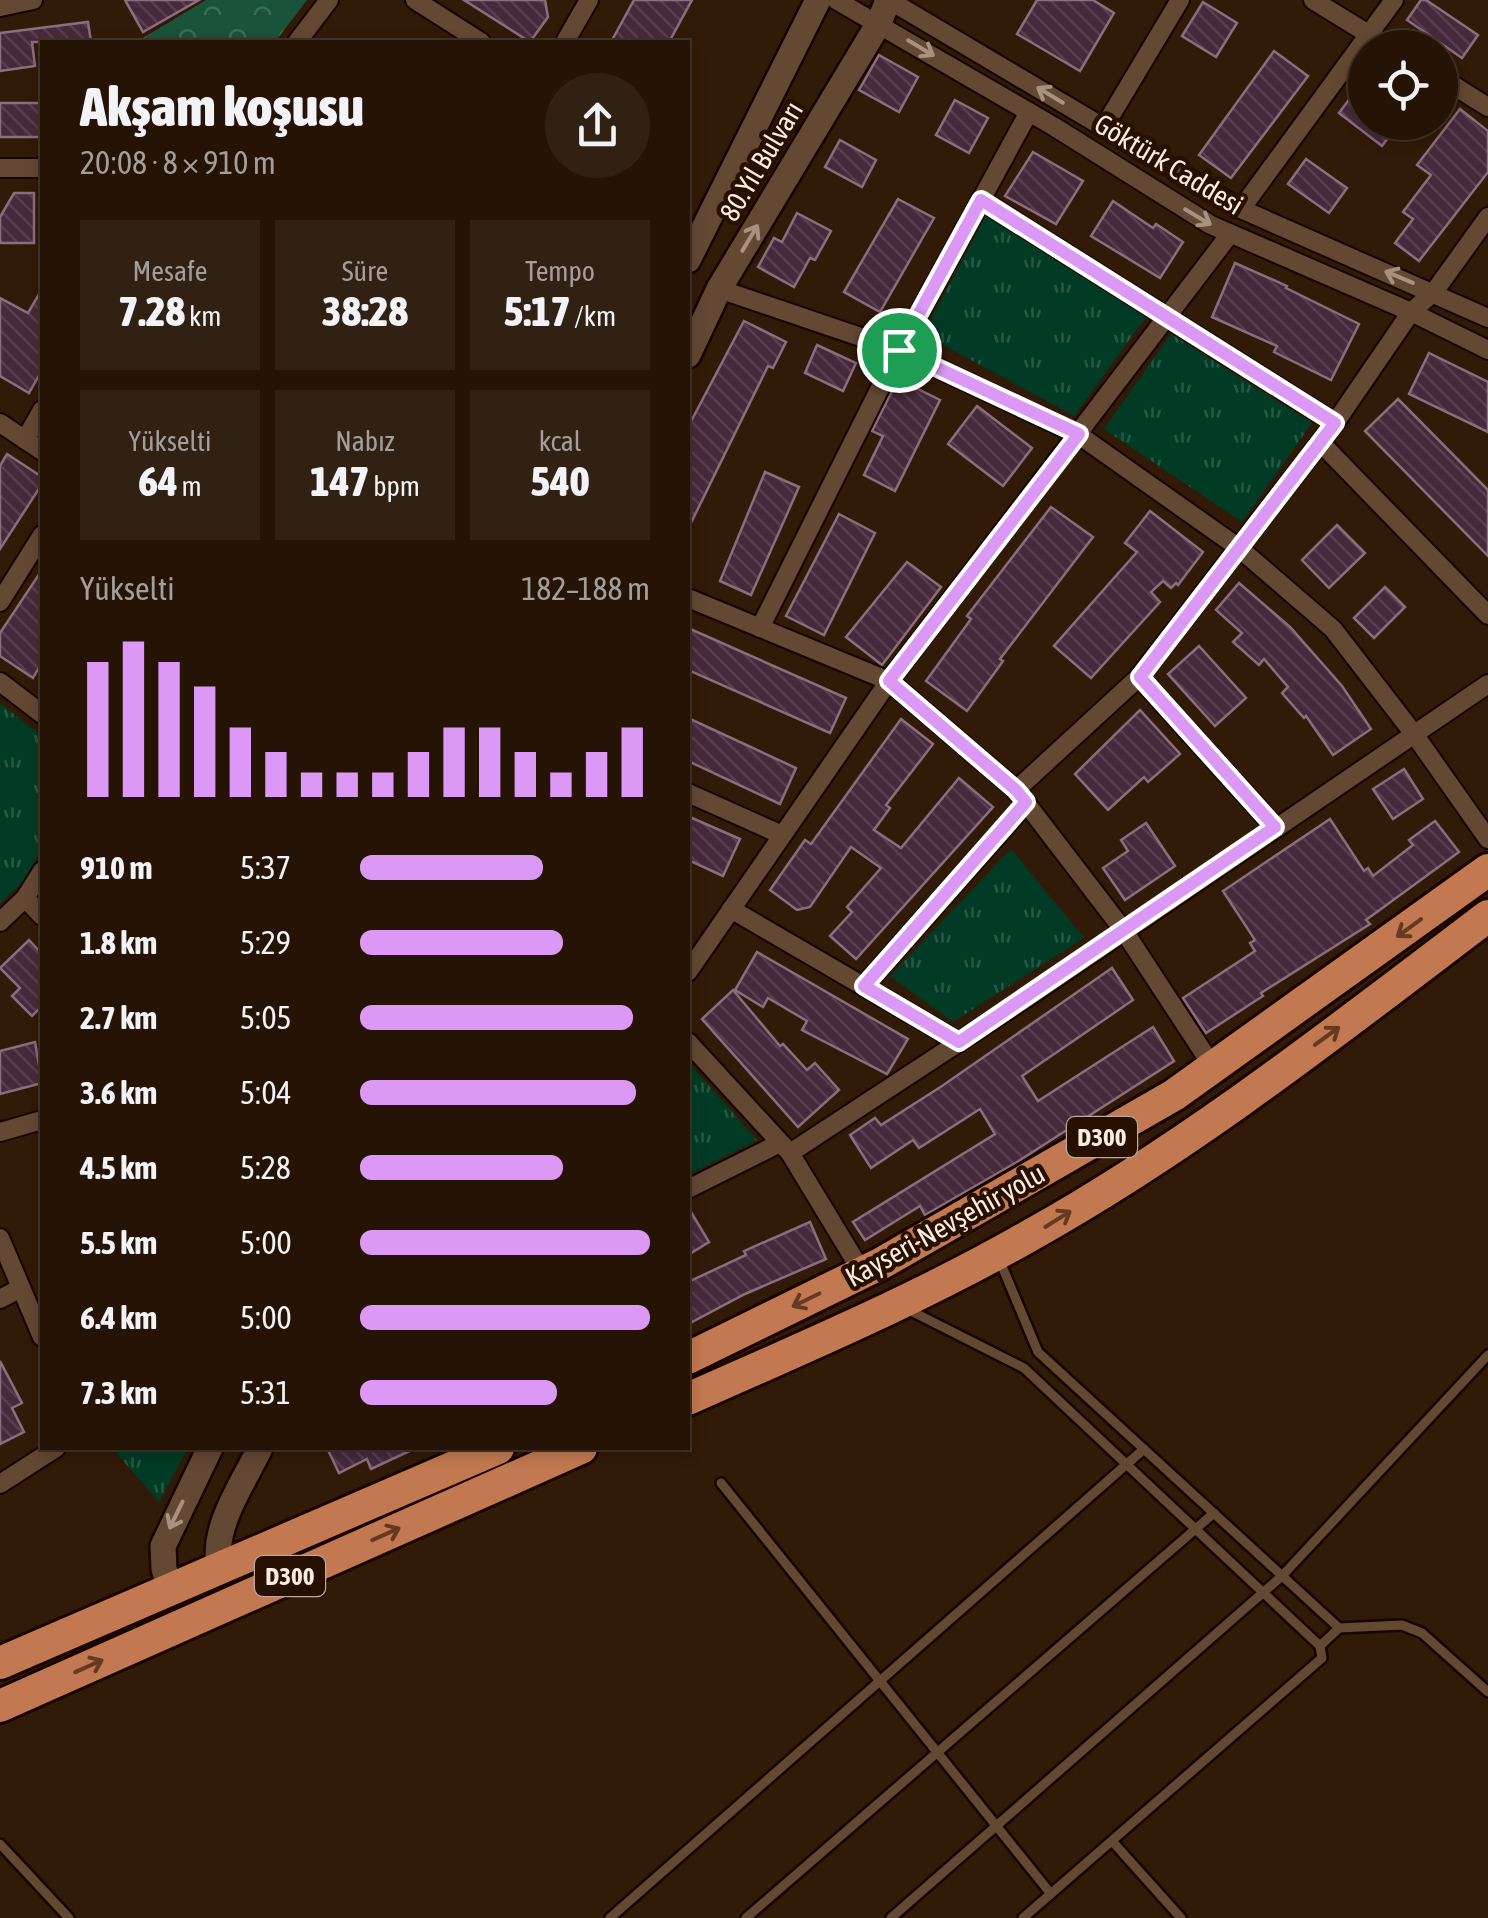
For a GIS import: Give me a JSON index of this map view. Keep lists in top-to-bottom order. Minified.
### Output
{"streets":{"highway":["D300","Kayseri-Nevşehir yolu"],"street":["80.Yıl Bulvarı","Göktürk Caddesi"]},"crossings":[["80.Yıl Bulvarı","Göktürk Caddesi"]],"page":{"heading":["Akşam koşusu","20:08 · 8 × 910 m"],"stats":[["Mesafe","7.28 km"],["Süre","38:28"],["Tempo","5:17 /km"],["Yükselti","64 m"],["Nabız","147 bpm"],["kcal","540"]],"chart":["Yükselti","182–188 m"],"list":[{"name":"910 m","note":"5:37"},{"name":"1.8 km","note":"5:29"},{"name":"2.7 km","note":"5:05"},{"name":"3.6 km","note":"5:04"},{"name":"4.5 km","note":"5:28"},{"name":"5.5 km","note":"5:00"},{"name":"6.4 km","note":"5:00"},{"name":"7.3 km","note":"5:31"}]}}
